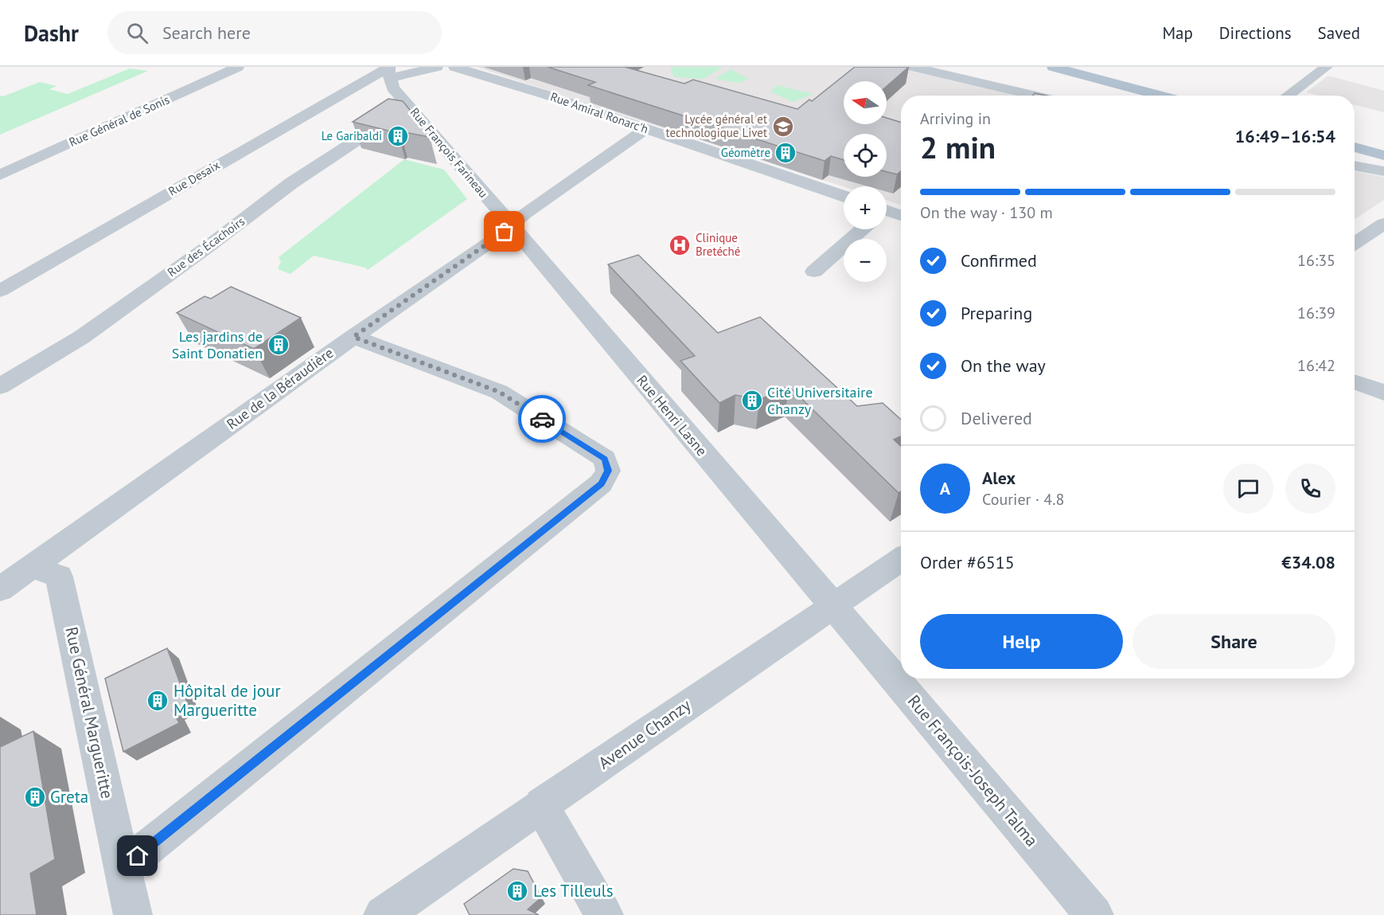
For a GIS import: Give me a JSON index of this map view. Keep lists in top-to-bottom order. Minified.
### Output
{"streets":{"street":["Rue Amiral Ronarc'h","Rue Général de Sonis","Rue François Farineau","Rue Desaix","Rue des Écachoirs","Rue de la Béraudière","Rue Henri Lasne","Rue Général Margueritte","Avenue Chanzy","Rue François-Joseph Talma"]},"crossings":[["Rue Amiral Ronarc'h","Rue de la Béraudière"],["Rue François Farineau","Rue Desaix"],["Rue François Farineau","Rue des Écachoirs"],["Rue François Farineau","Rue de la Béraudière"],["Rue François Farineau","Rue Henri Lasne"],["Rue de la Béraudière","Rue Henri Lasne"],["Rue de la Béraudière","Rue Général Margueritte"],["Rue Henri Lasne","Avenue Chanzy"],["Rue Henri Lasne","Rue François-Joseph Talma"],["Avenue Chanzy","Rue François-Joseph Talma"]],"places":{"school or university":["Lycée général et technologique Livet"],"building":["Le Garibaldi","Géomètre","Les jardins de Saint Donatien","Cité Universitaire Chanzy","Hôpital de jour Margueritte","Greta","Les Tilleuls"],"hospital":["Clinique Bretéché"]},"north":"left","page":{"header":"Dashr","search":"Search here","nav":["Map","Directions","Saved"],"map_buttons":["+","−"],"heading":["2 min","Arriving in","16:49–16:54"],"panel":["Alex","Courier · 4.8","Order #6515","€34.08"],"bar":"On the way · 130 m","list":[["Confirmed","16:35"],["Preparing","16:39"],["On the way","16:42"],"Delivered"],"round":"A","buttons":["Help","Share"]}}
